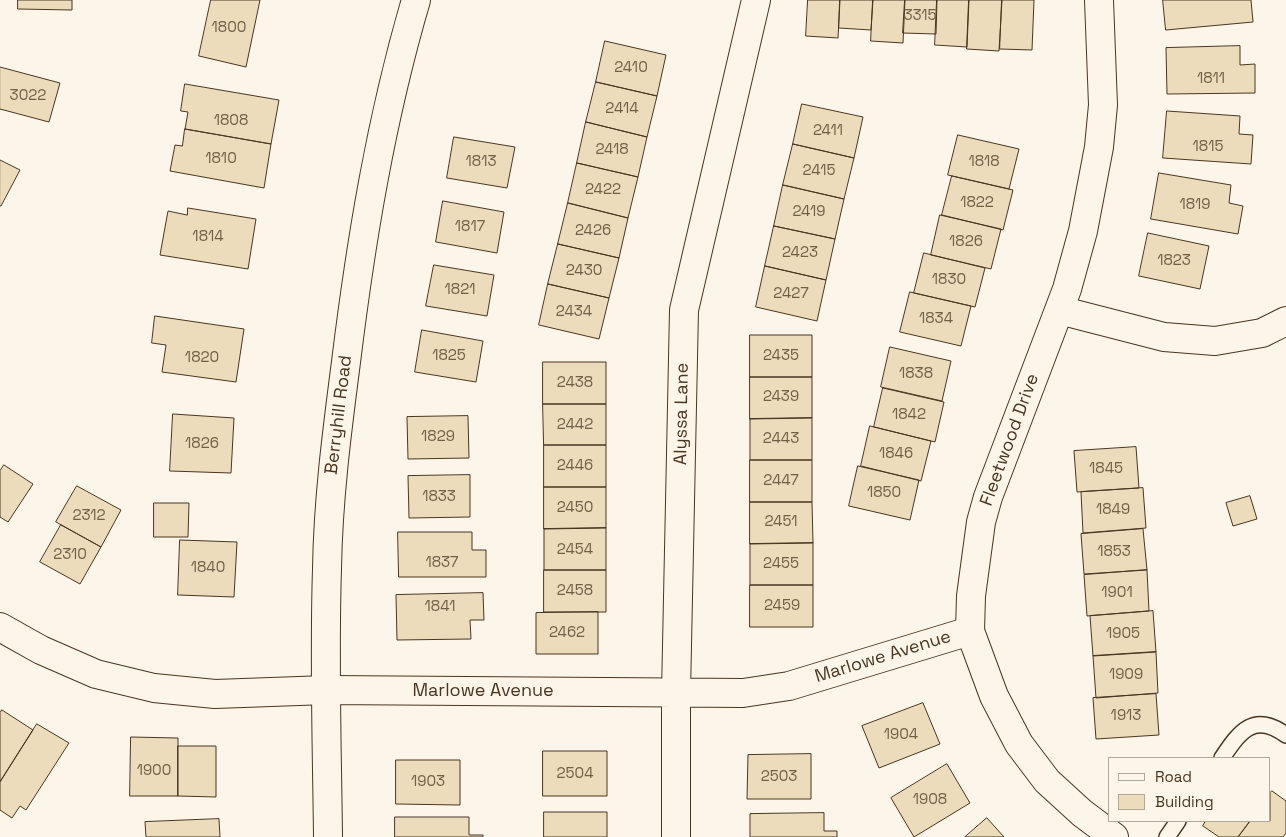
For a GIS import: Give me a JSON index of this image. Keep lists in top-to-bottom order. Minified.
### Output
{"streets":{"street":["Alyssa Lane","Berryhill Road","Fleetwood Drive","Marlowe Avenue"]},"crossings":[["Alyssa Lane","Marlowe Avenue"],["Berryhill Road","Marlowe Avenue"],["Fleetwood Drive","Marlowe Avenue"]],"house_numbers":["3315","1800","2410","1811","3022","2414","1808","2411","1815","2418","1810","1813","1818","2415","2422","1822","1819","2419","1817","2426","1814","1826","2423","1823","2430","1830","1821","2427","2434","1834","1825","2435","1820","1838","2438","2439","1842","2442","1829","2443","1826","1846","2446","1845","2447","1850","1833","2450","1849","2312","2451","2454","1853","2310","1837","2455","1840","2458","1901","2459","1841","2462","1905","1909","1913","1904","1900","2504","2503","1903","1908"],"legend":["Road","Building"]}
